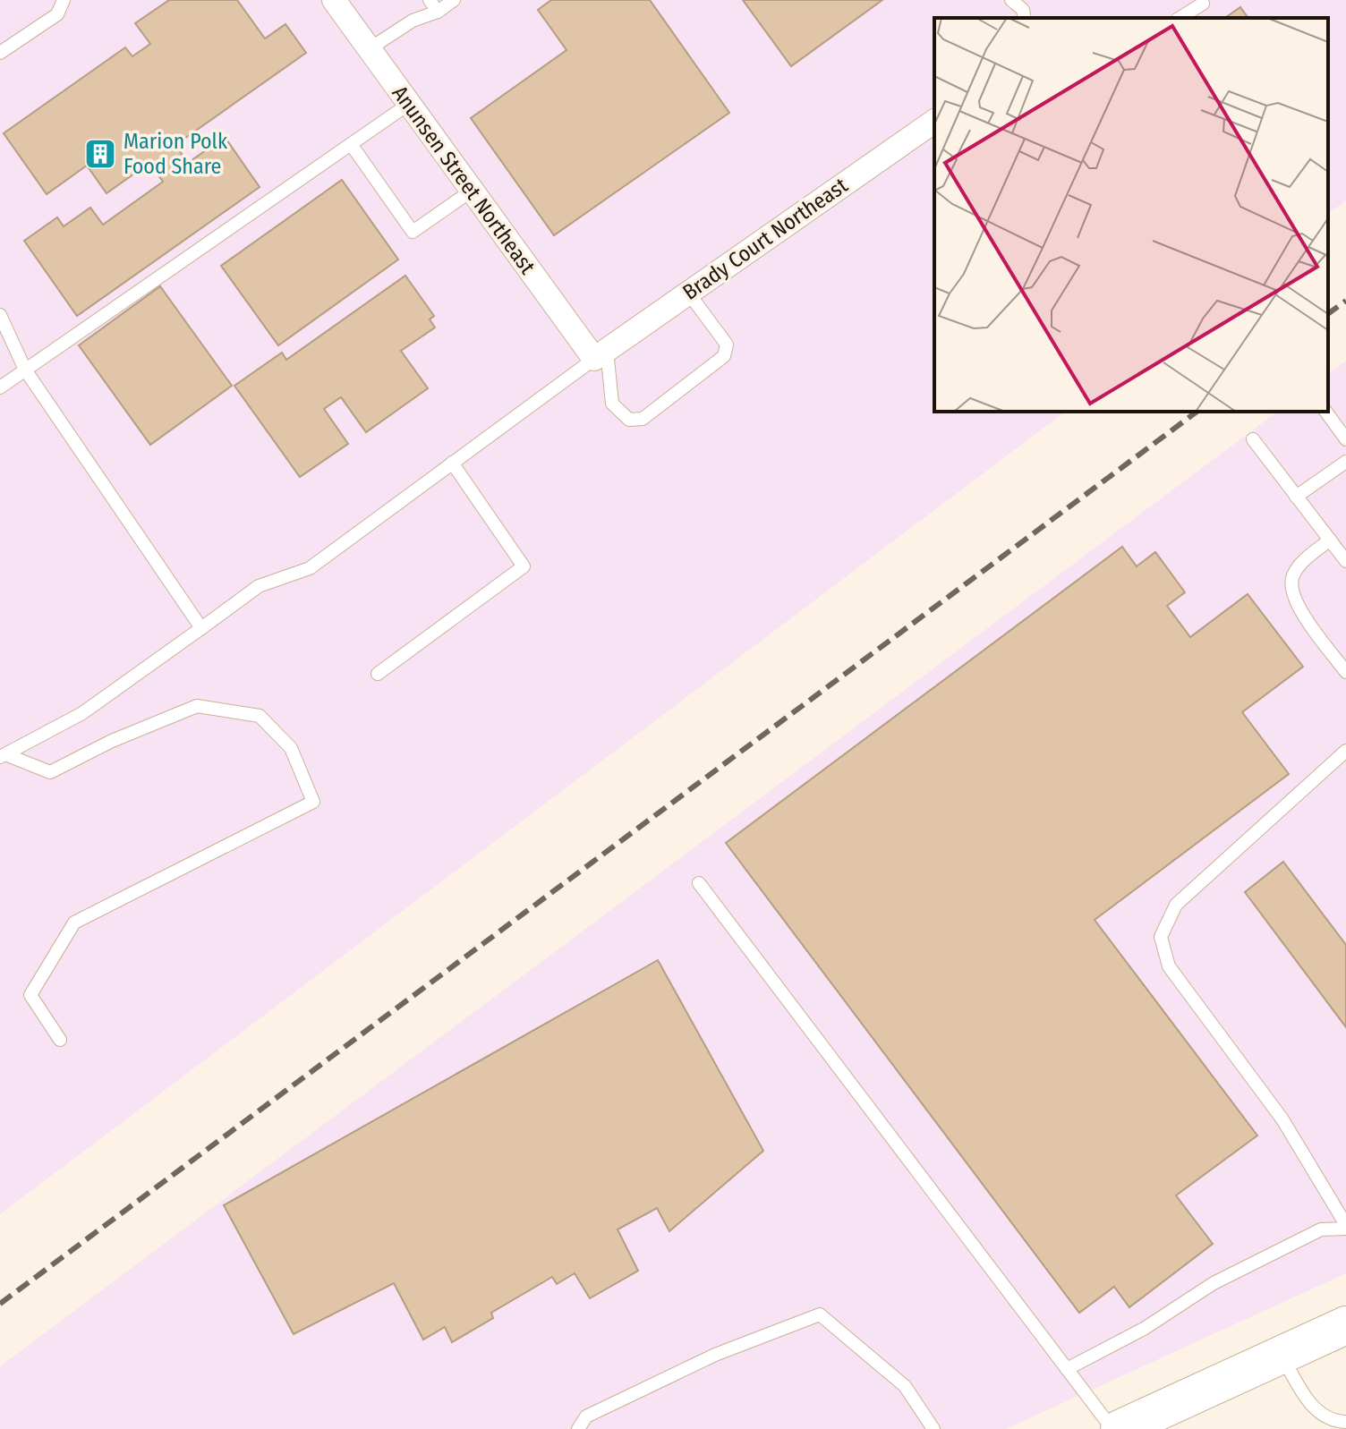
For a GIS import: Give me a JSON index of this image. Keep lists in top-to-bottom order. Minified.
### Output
{"streets":{"street":["Anunsen Street Northeast","Brady Court Northeast"]},"crossings":[["Anunsen Street Northeast","Brady Court Northeast"]],"places":{"building":["Marion Polk Food Share"]}}
